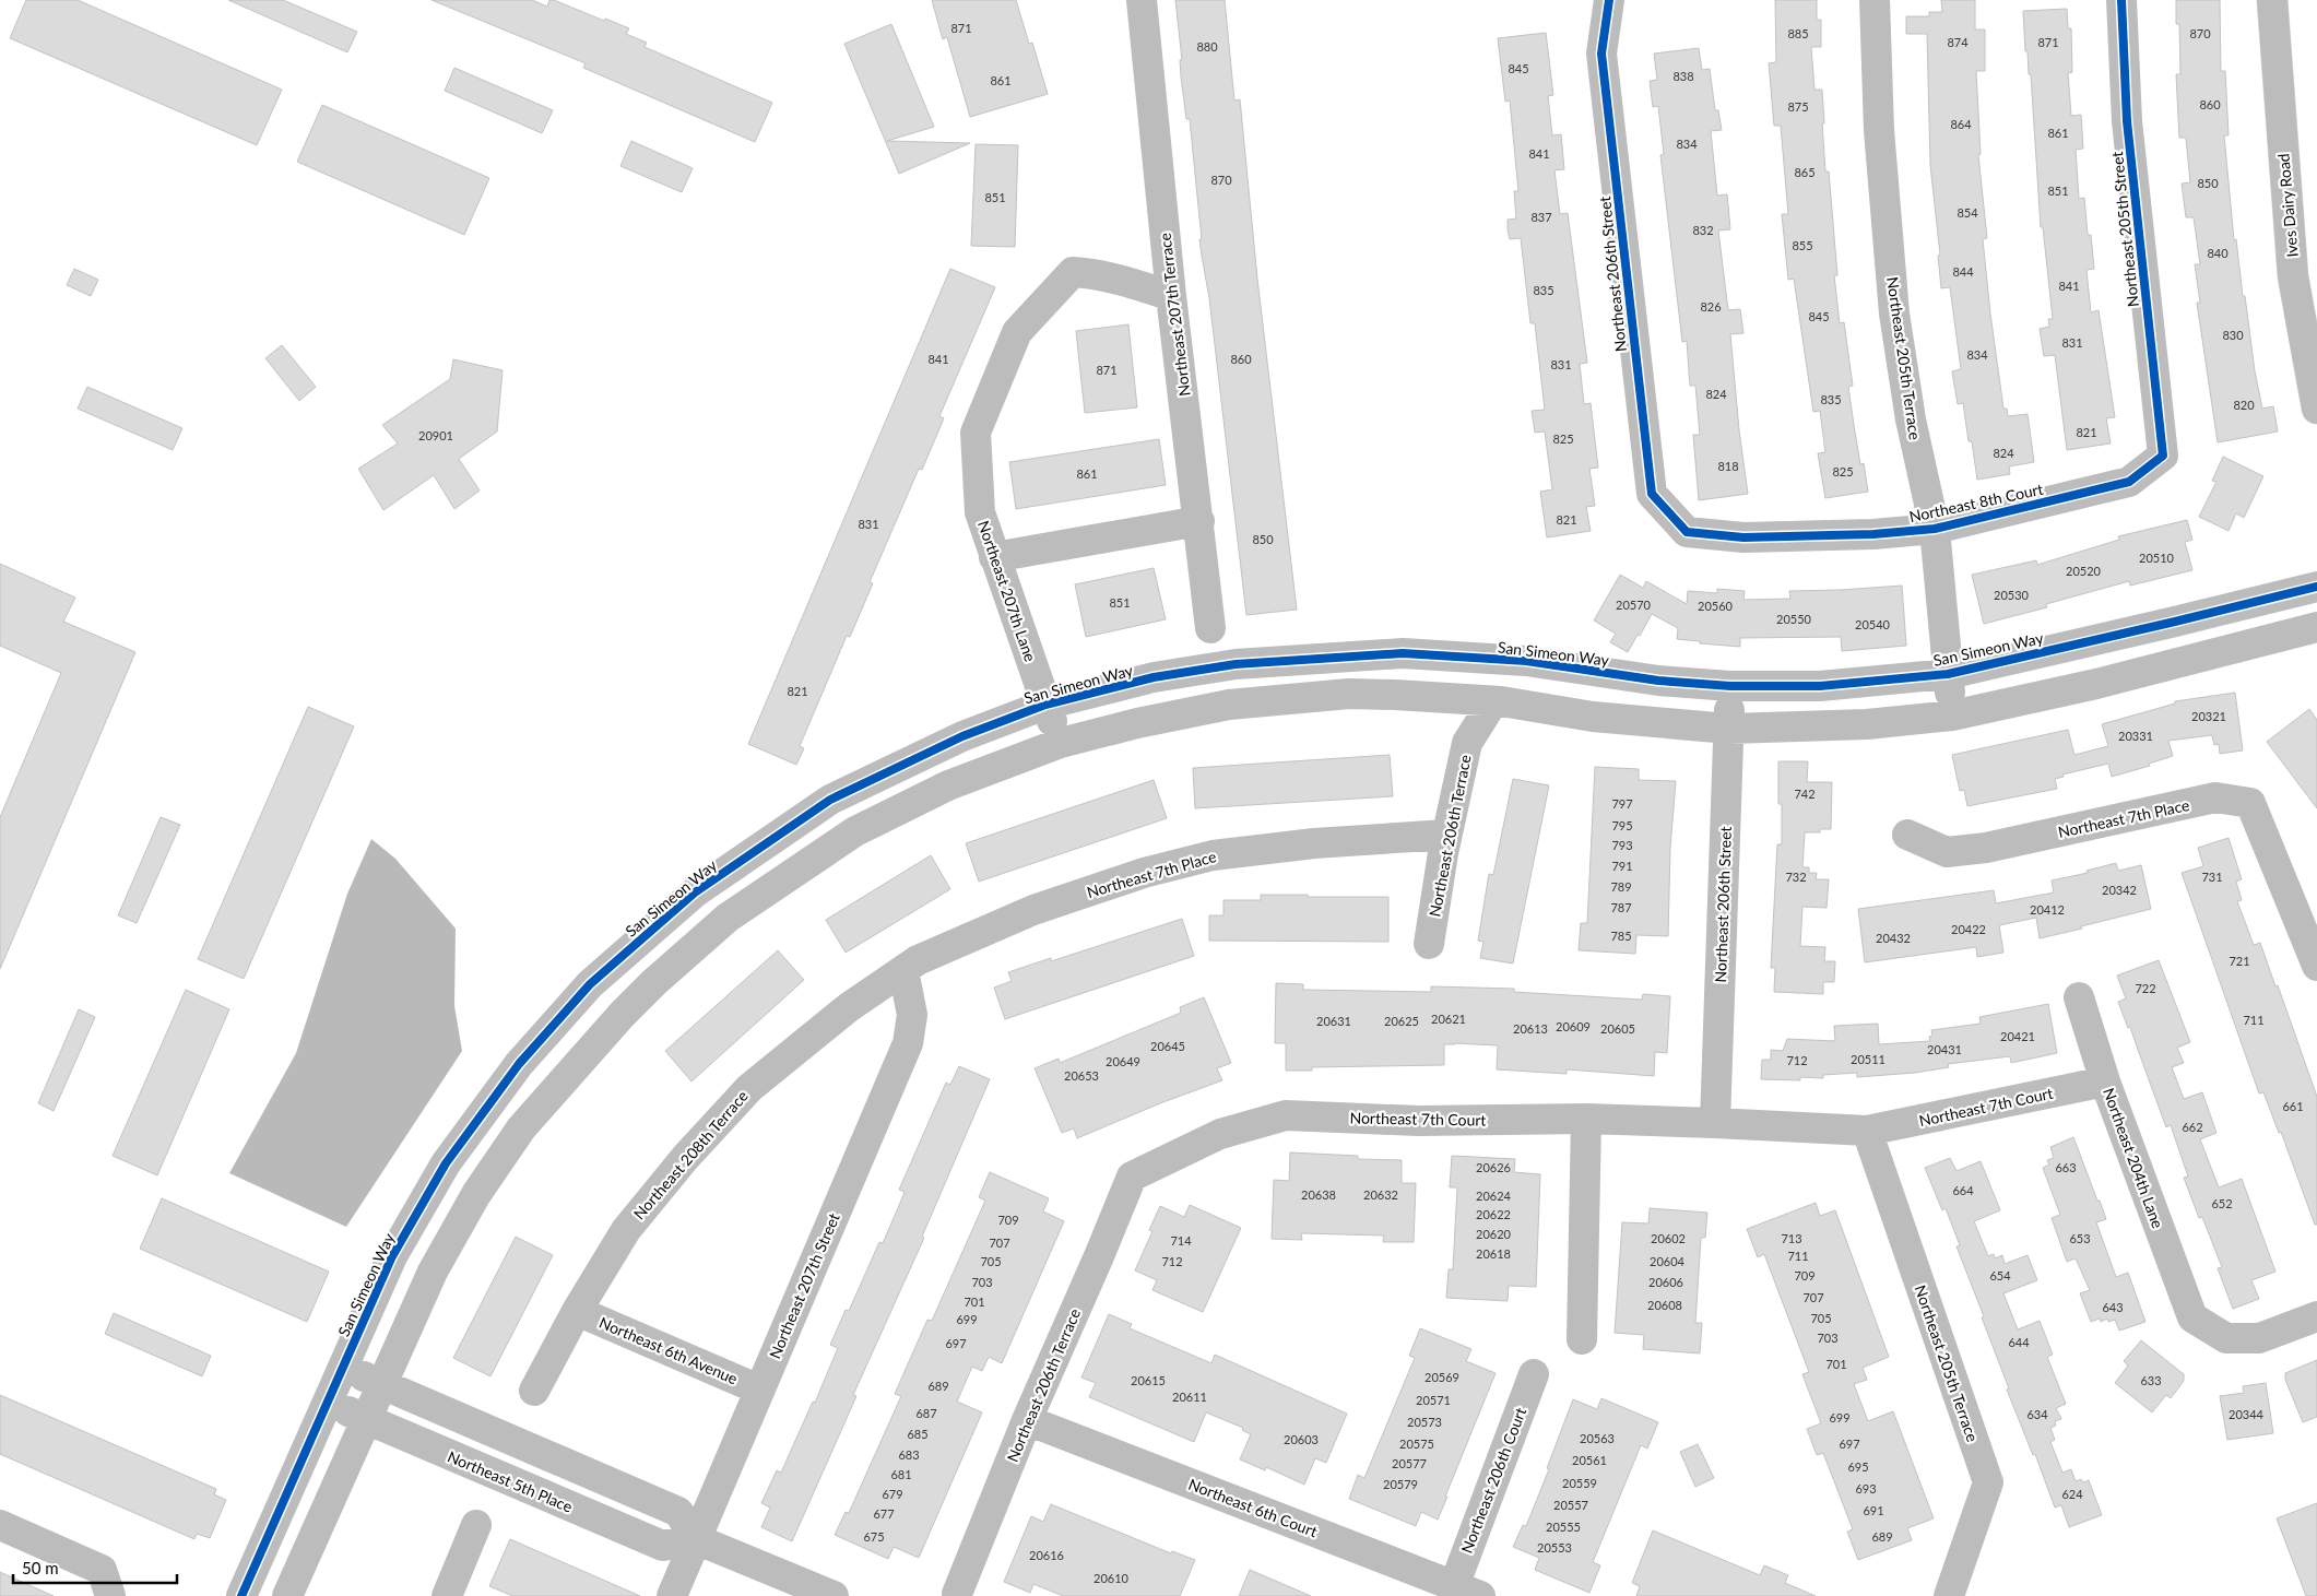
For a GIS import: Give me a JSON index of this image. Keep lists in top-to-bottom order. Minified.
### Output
{"streets":{"street":["Ives Dairy Road","Northeast 205th Street","Northeast 206th Street","Northeast 207th Terrace","Northeast 205th Terrace","Northeast 8th Court","Northeast 207th Lane","San Simeon Way","Northeast 7th Place","Northeast 206th Terrace","Northeast 7th Court","Northeast 208th Terrace","Northeast 204th Lane","Northeast 207th Street","Northeast 6th Avenue","Northeast 206th Court","Northeast 5th Place","Northeast 6th Court"]},"crossings":[["Northeast 205th Street","Northeast 8th Court"],["Northeast 206th Street","Northeast 8th Court"],["Northeast 206th Street","San Simeon Way"],["Northeast 206th Street","Northeast 7th Court"],["Northeast 207th Terrace","Northeast 207th Lane"],["Northeast 205th Terrace","Northeast 8th Court"],["Northeast 205th Terrace","San Simeon Way"],["Northeast 205th Terrace","Northeast 7th Court"],["Northeast 207th Lane","San Simeon Way"],["San Simeon Way","Northeast 5th Place"],["Northeast 7th Place","Northeast 206th Terrace"],["Northeast 7th Place","Northeast 208th Terrace"],["Northeast 7th Place","Northeast 207th Street"],["Northeast 206th Terrace","Northeast 7th Court"],["Northeast 206th Terrace","Northeast 6th Court"],["Northeast 7th Court","Northeast 204th Lane"],["Northeast 208th Terrace","Northeast 207th Street"],["Northeast 208th Terrace","Northeast 6th Avenue"],["Northeast 207th Street","Northeast 6th Avenue"],["Northeast 207th Street","Northeast 5th Place"],["Northeast 206th Court","Northeast 6th Court"]],"house_numbers":["871","885","870","874","871","880","845","838","861","860","875","864","861","834","841","865","870","850","851","851","854","837","832","855","840","844","841","835","826","845","830","831","834","841","860","831","871","824","835","820","821","20901","825","824","818","825","861","821","831","850","20510","20520","20530","851","20570","20560","20550","20540","821","20321","20331","742","797","795","793","791","732","731","789","20342","787","20412","20422","785","20432","721","722","20621","711","20631","20625","20609","20613","20605","20421","20645","20431","20511","712","20649","20653","661","662","20626","663","664","20638","20632","20624","652","20622","709","20620","20602","713","653","714","707","20618","711","705","712","20604","709","654","703","20606","707","701","20608","643","705","699","703","644","697","701","20569","20615","633","689","20611","20571","687","634","20344","699","20573","685","20563","20603","20575","697","683","20561","20577","695","681","20559","20579","693","679","624","20557","691","677","20555","675","689","20553","20616","20610"],"scale_bar":"50 m"}
